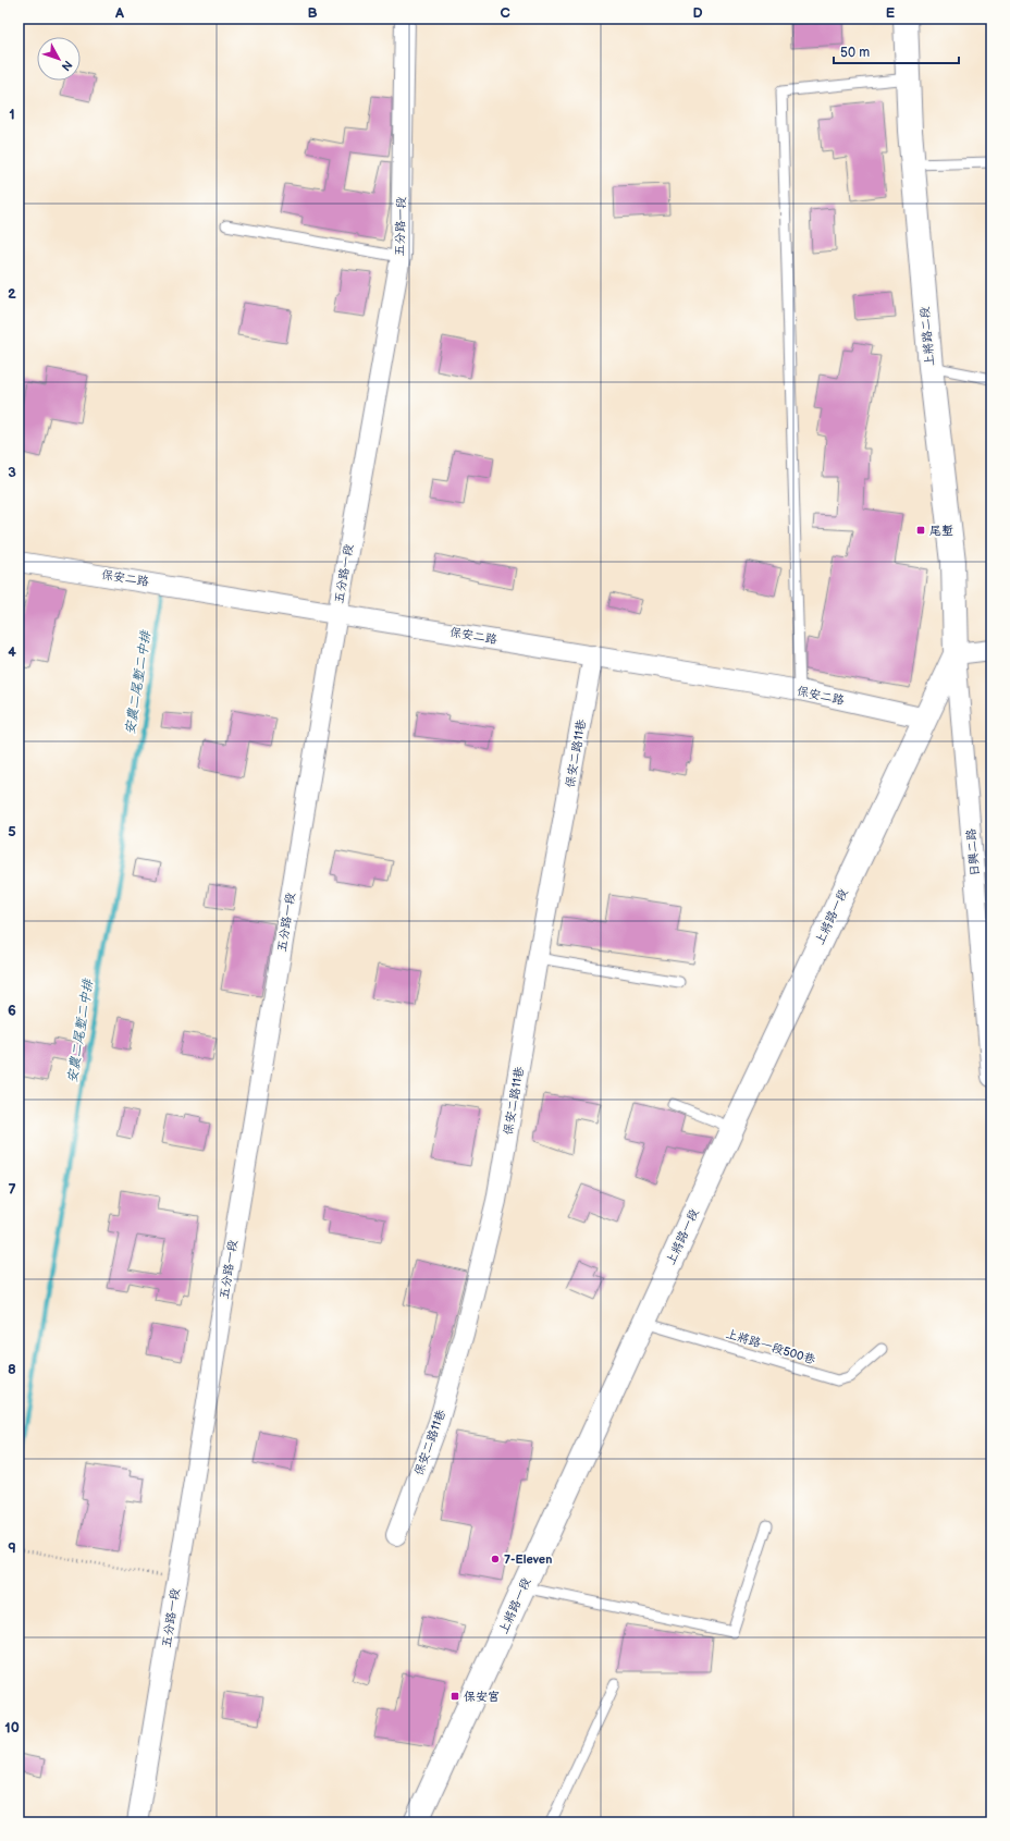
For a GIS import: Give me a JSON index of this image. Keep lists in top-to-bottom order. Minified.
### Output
{"streets":{"main road":["上將路二段","上將路一段"],"street":["五分路一段","保安二路","保安二路11巷","日興二路"],"lane":["上將路一段500巷"]},"crossings":[["五分路一段","保安二路"],["上將路二段","日興二路"],["上將路二段","上將路一段"],["保安二路","保安二路11巷"],["保安二路","上將路一段"],["日興二路","上將路一段"],["上將路一段","上將路一段500巷"]],"water":["安農二尾塹二中排"],"places":{"transit":["尾塹","保安宮"],"other":["7-Eleven"]},"scale_bar":"50 m","north":"bottom right","grid":{"columns":["A","B","C","D","E"],"rows":["1","2","3","4","5","6","7","8","9","10"]}}
